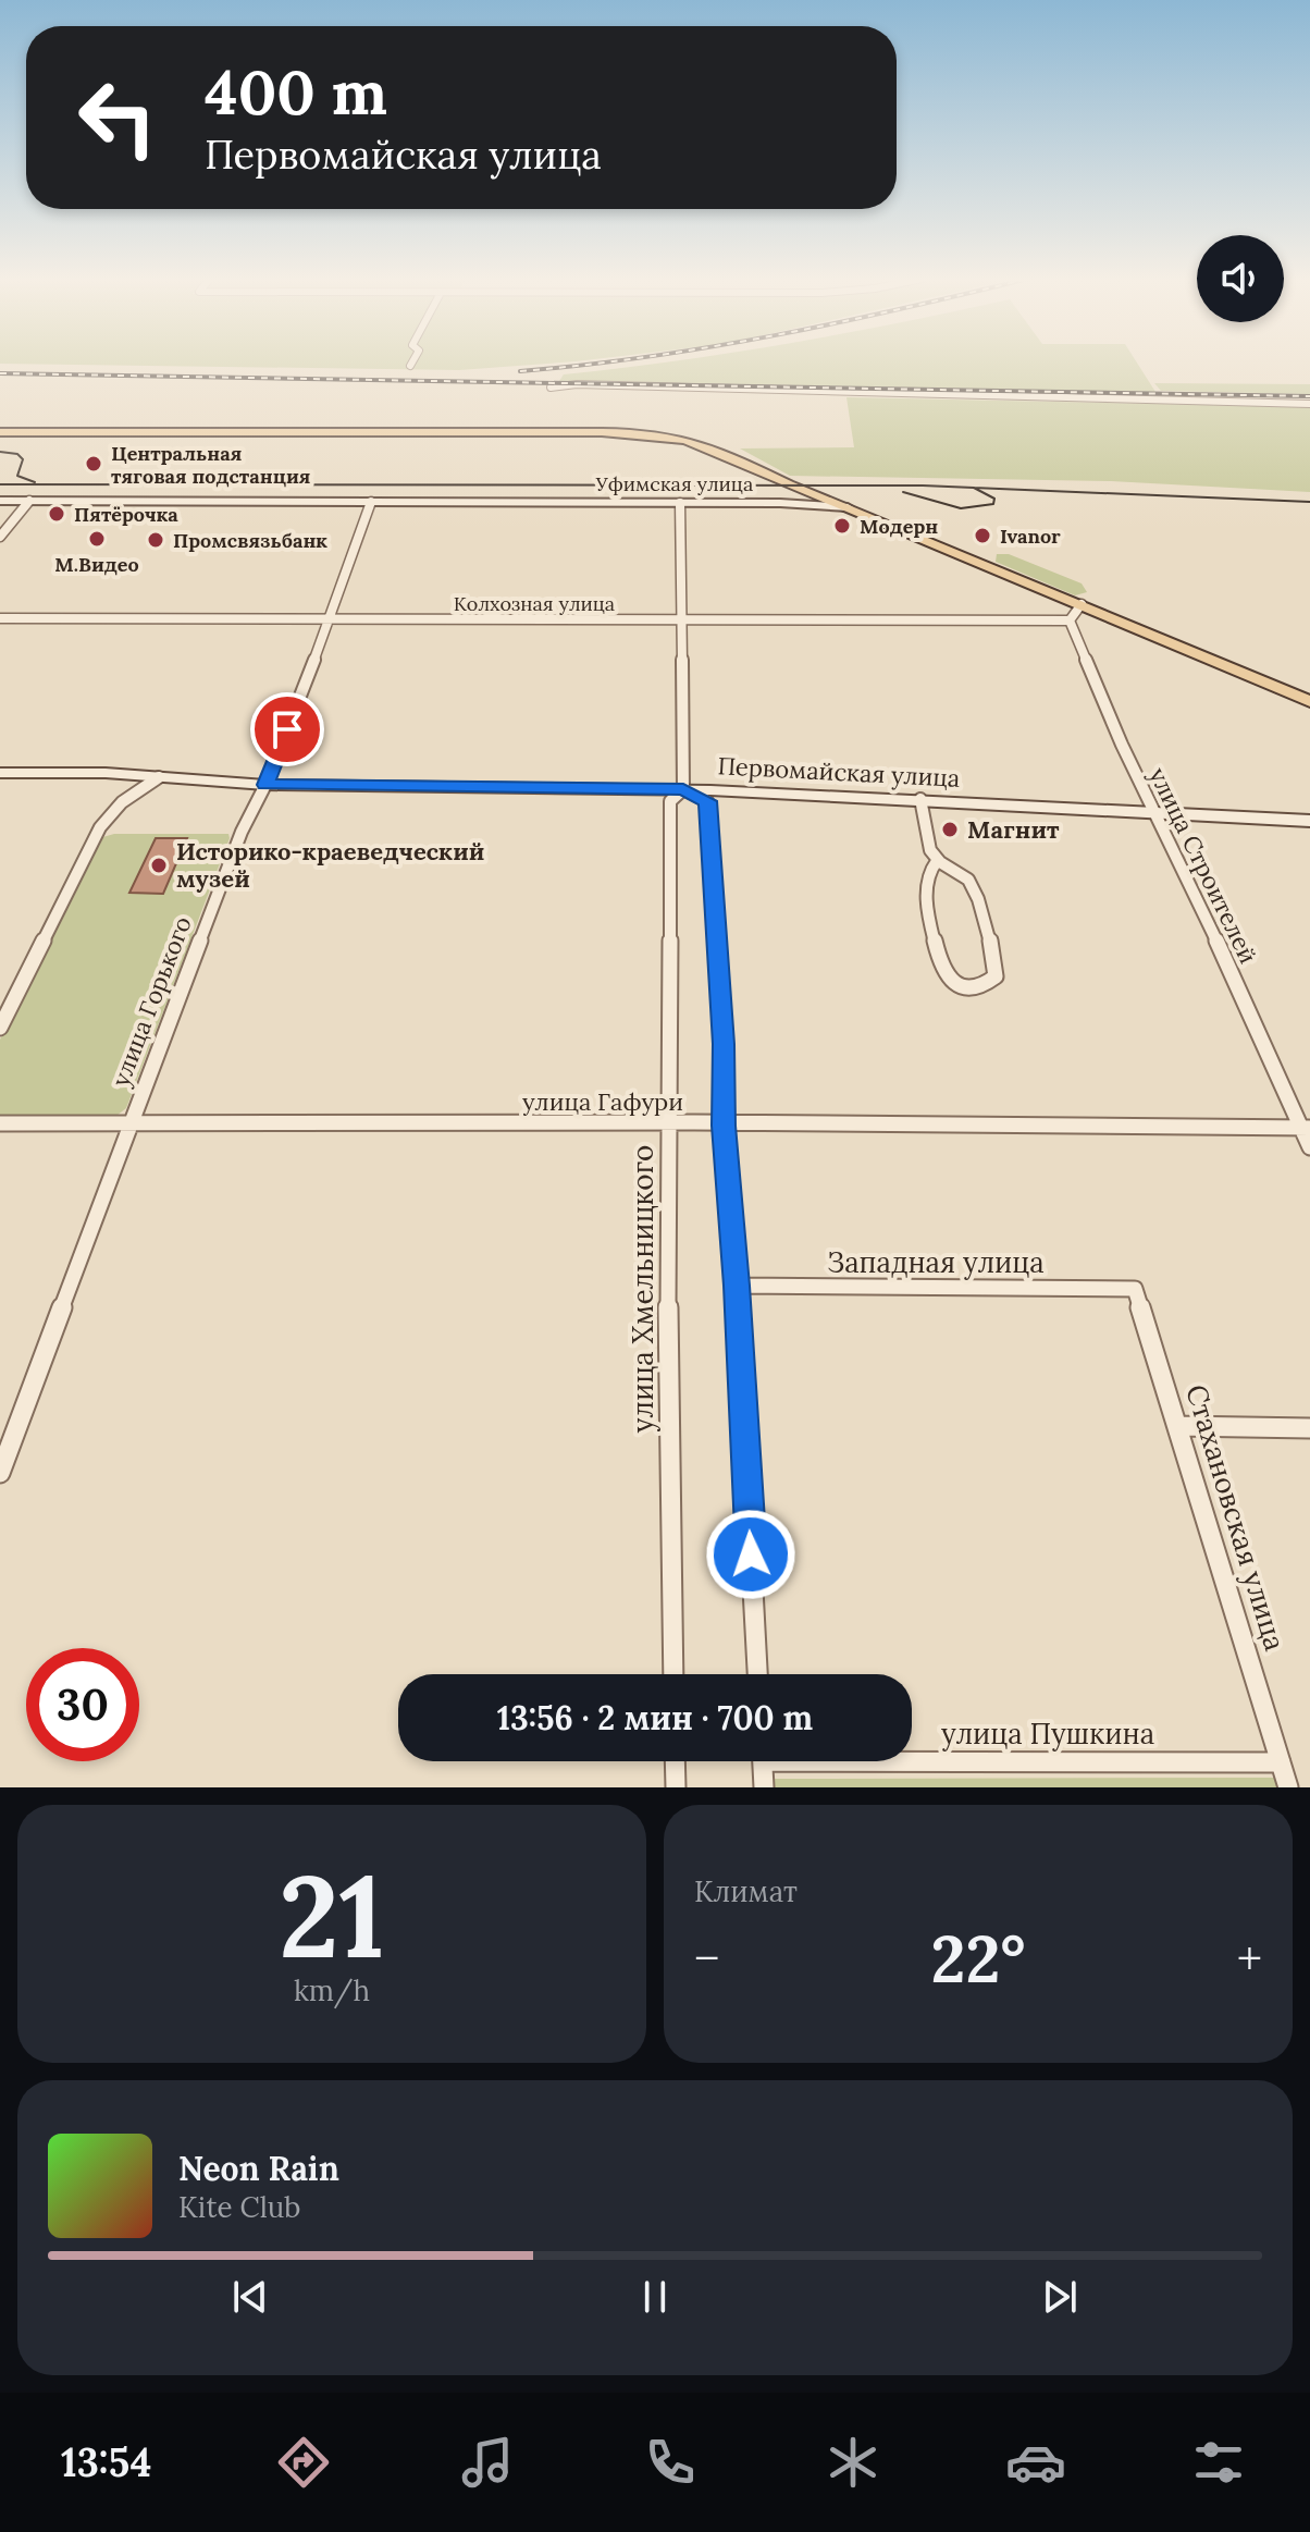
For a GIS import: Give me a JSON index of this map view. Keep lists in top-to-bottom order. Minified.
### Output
{"streets":{"main road":["Уфимская улица"],"street":["Колхозная улица","Первомайская улица","улица Строителей","улица Горького","улица Гафури","Западная улица","улица Хмельницкого","Стахановская улица","улица Пушкина"]},"crossings":[["Уфимская улица","улица Горького"],["Уфимская улица","улица Хмельницкого"],["Колхозная улица","улица Строителей"],["Колхозная улица","улица Горького"],["Колхозная улица","улица Хмельницкого"],["Первомайская улица","улица Строителей"],["Первомайская улица","улица Горького"],["Первомайская улица","улица Хмельницкого"],["улица Строителей","улица Гафури"],["улица Горького","улица Гафури"],["улица Гафури","улица Хмельницкого"],["Западная улица","Стахановская улица"],["Стахановская улица","улица Пушкина"]],"places":["Центральная тяговая подстанция","Пятёрочка","Модерн","Ivanor","М.Видео","Промсвязьбанк","Магнит","Историко-краеведческий музей"],"page":{"turn":["400 m","Первомайская улица"],"limit":"30","trip":"13:56 · 2 мин · 700 m","tile":[["21","km/h"],"Климат"],"heat":["−","22°","+"],"song":["Neon Rain","Kite Club"],"tabs":"13:54"}}
